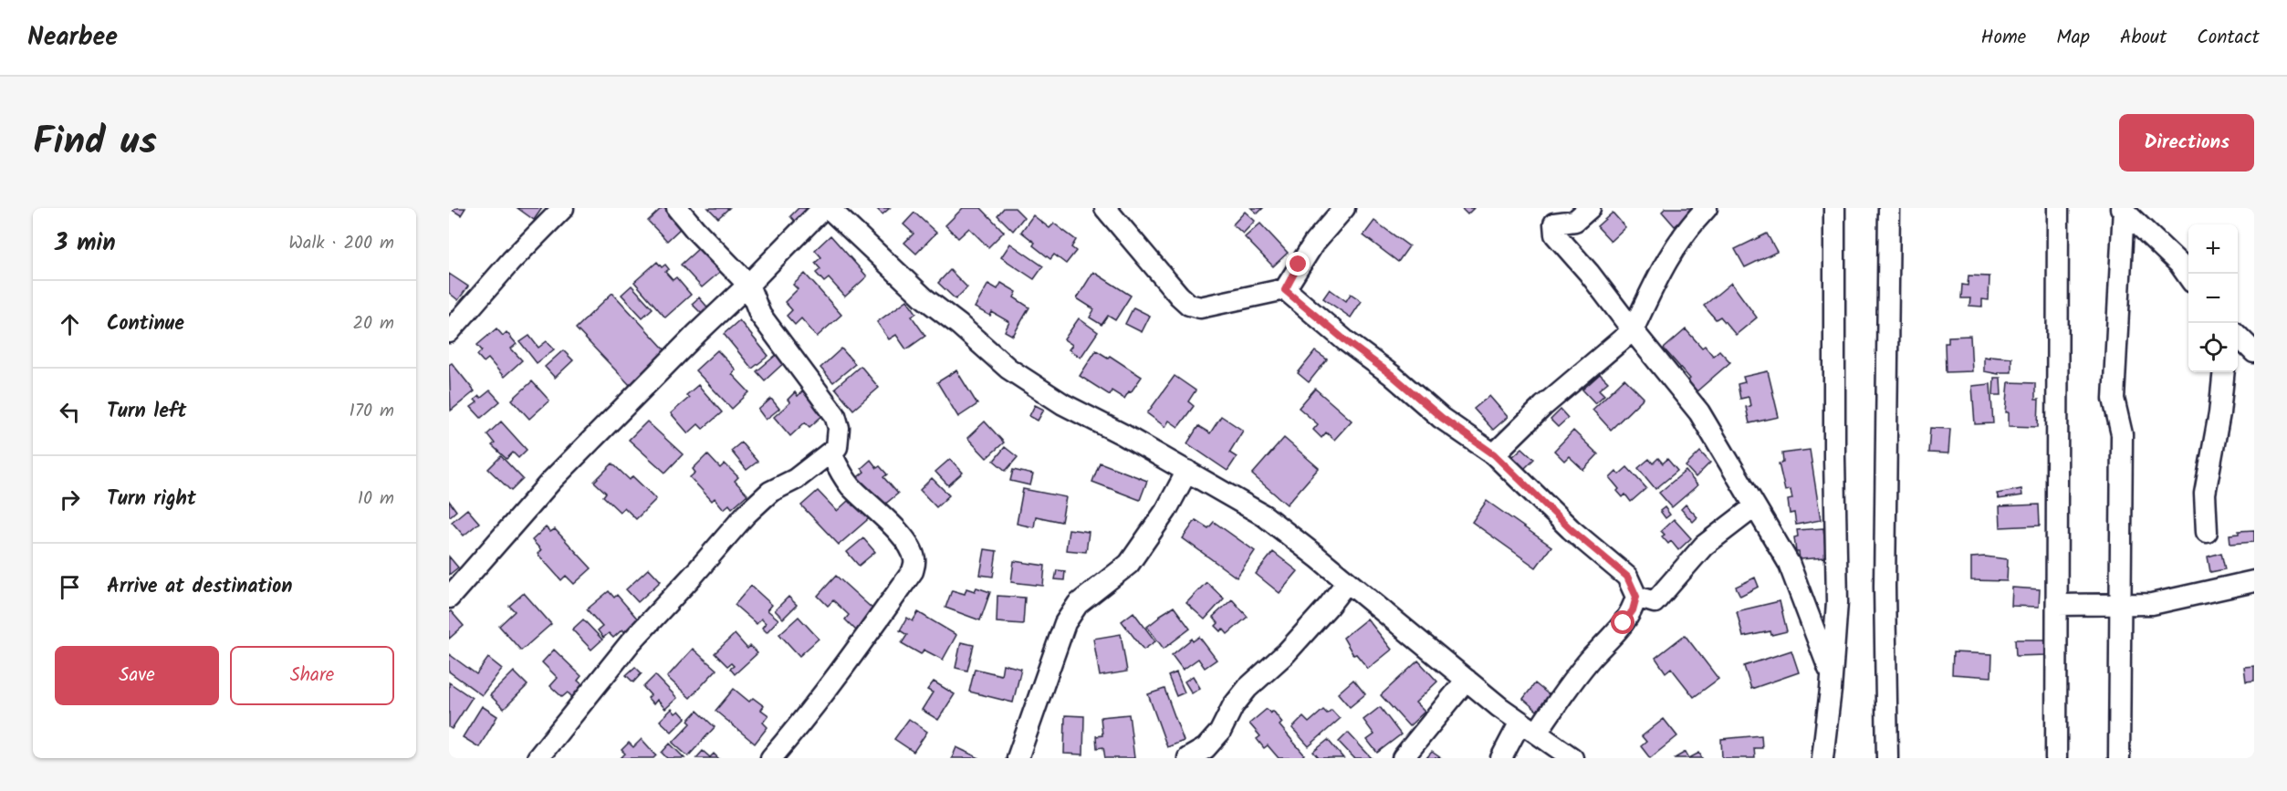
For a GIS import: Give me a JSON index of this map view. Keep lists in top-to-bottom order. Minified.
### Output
{"page":{"header":"Nearbee","nav":["Home","Map","About","Contact"],"title":"Find us","buttons":["Directions",["Save","Share"]],"heading":["3 min","Walk · 200 m"],"map_buttons":["+","−"],"list":[["Continue","20 m"],["Turn left","170 m"],["Turn right","10 m"],"Arrive at destination"]}}
